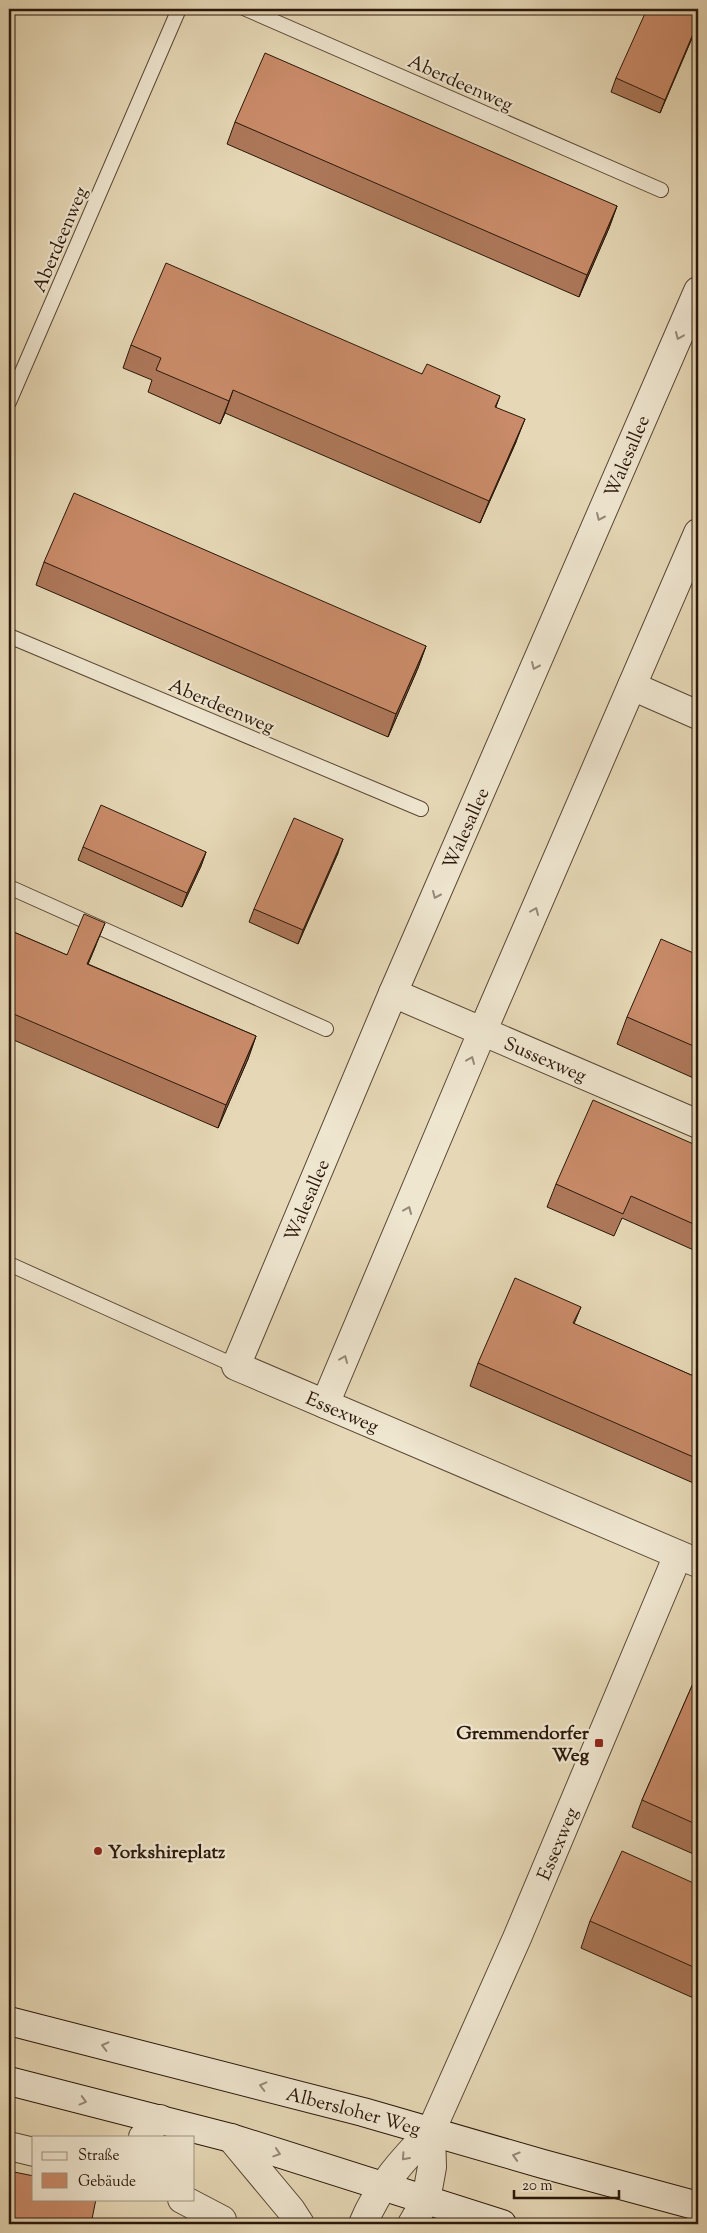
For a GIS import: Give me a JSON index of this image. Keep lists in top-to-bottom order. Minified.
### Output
{"streets":{"street":["Walesallee","Sussexweg","Essexweg","Albersloher Weg"],"lane":["Aberdeenweg"]},"crossings":[["Walesallee","Sussexweg"],["Walesallee","Essexweg"],["Essexweg","Albersloher Weg"]],"places":{"transit":["Gremmendorfer Weg"],"other":["Yorkshireplatz"]},"legend":["Straße","Gebäude"],"scale_bar":"20 m"}
